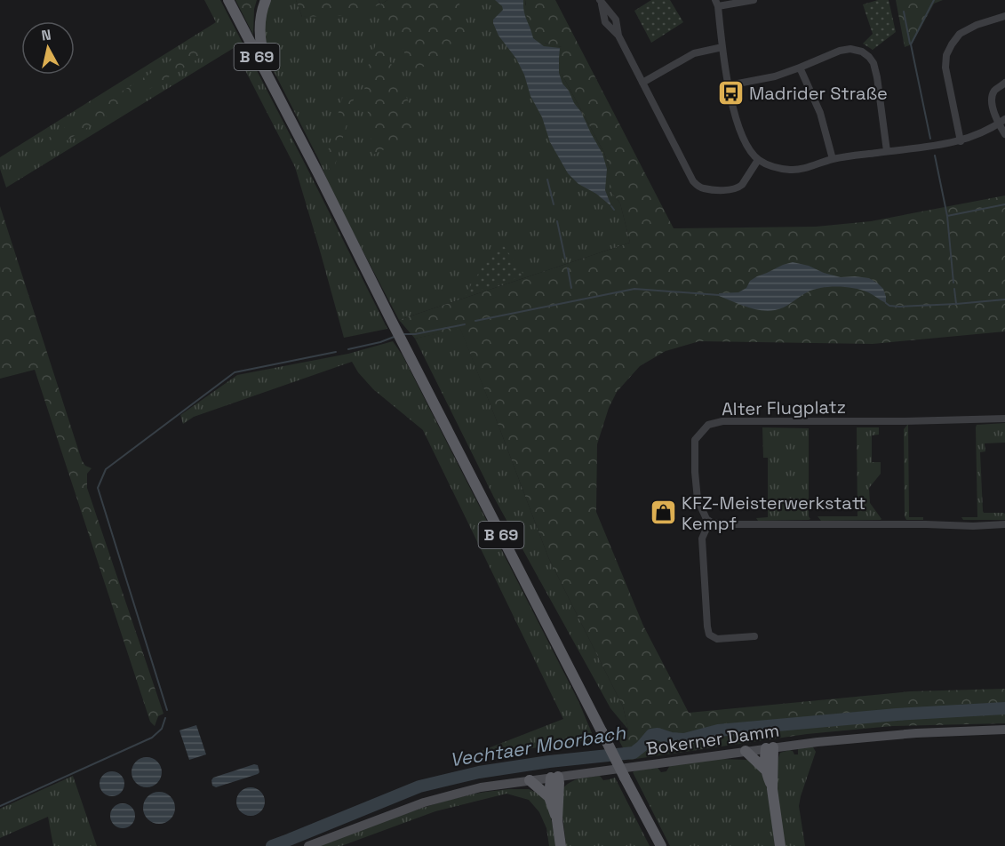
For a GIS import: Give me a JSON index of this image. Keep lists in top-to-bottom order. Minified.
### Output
{"streets":{"main road":["B 69","Bokerner Damm"],"street":["Alter Flugplatz"]},"water":["Vechtaer Moorbach"],"places":{"bus stop":["Madrider Straße"],"shop":["KFZ-Meisterwerkstatt Kempf"]},"north":"top"}
